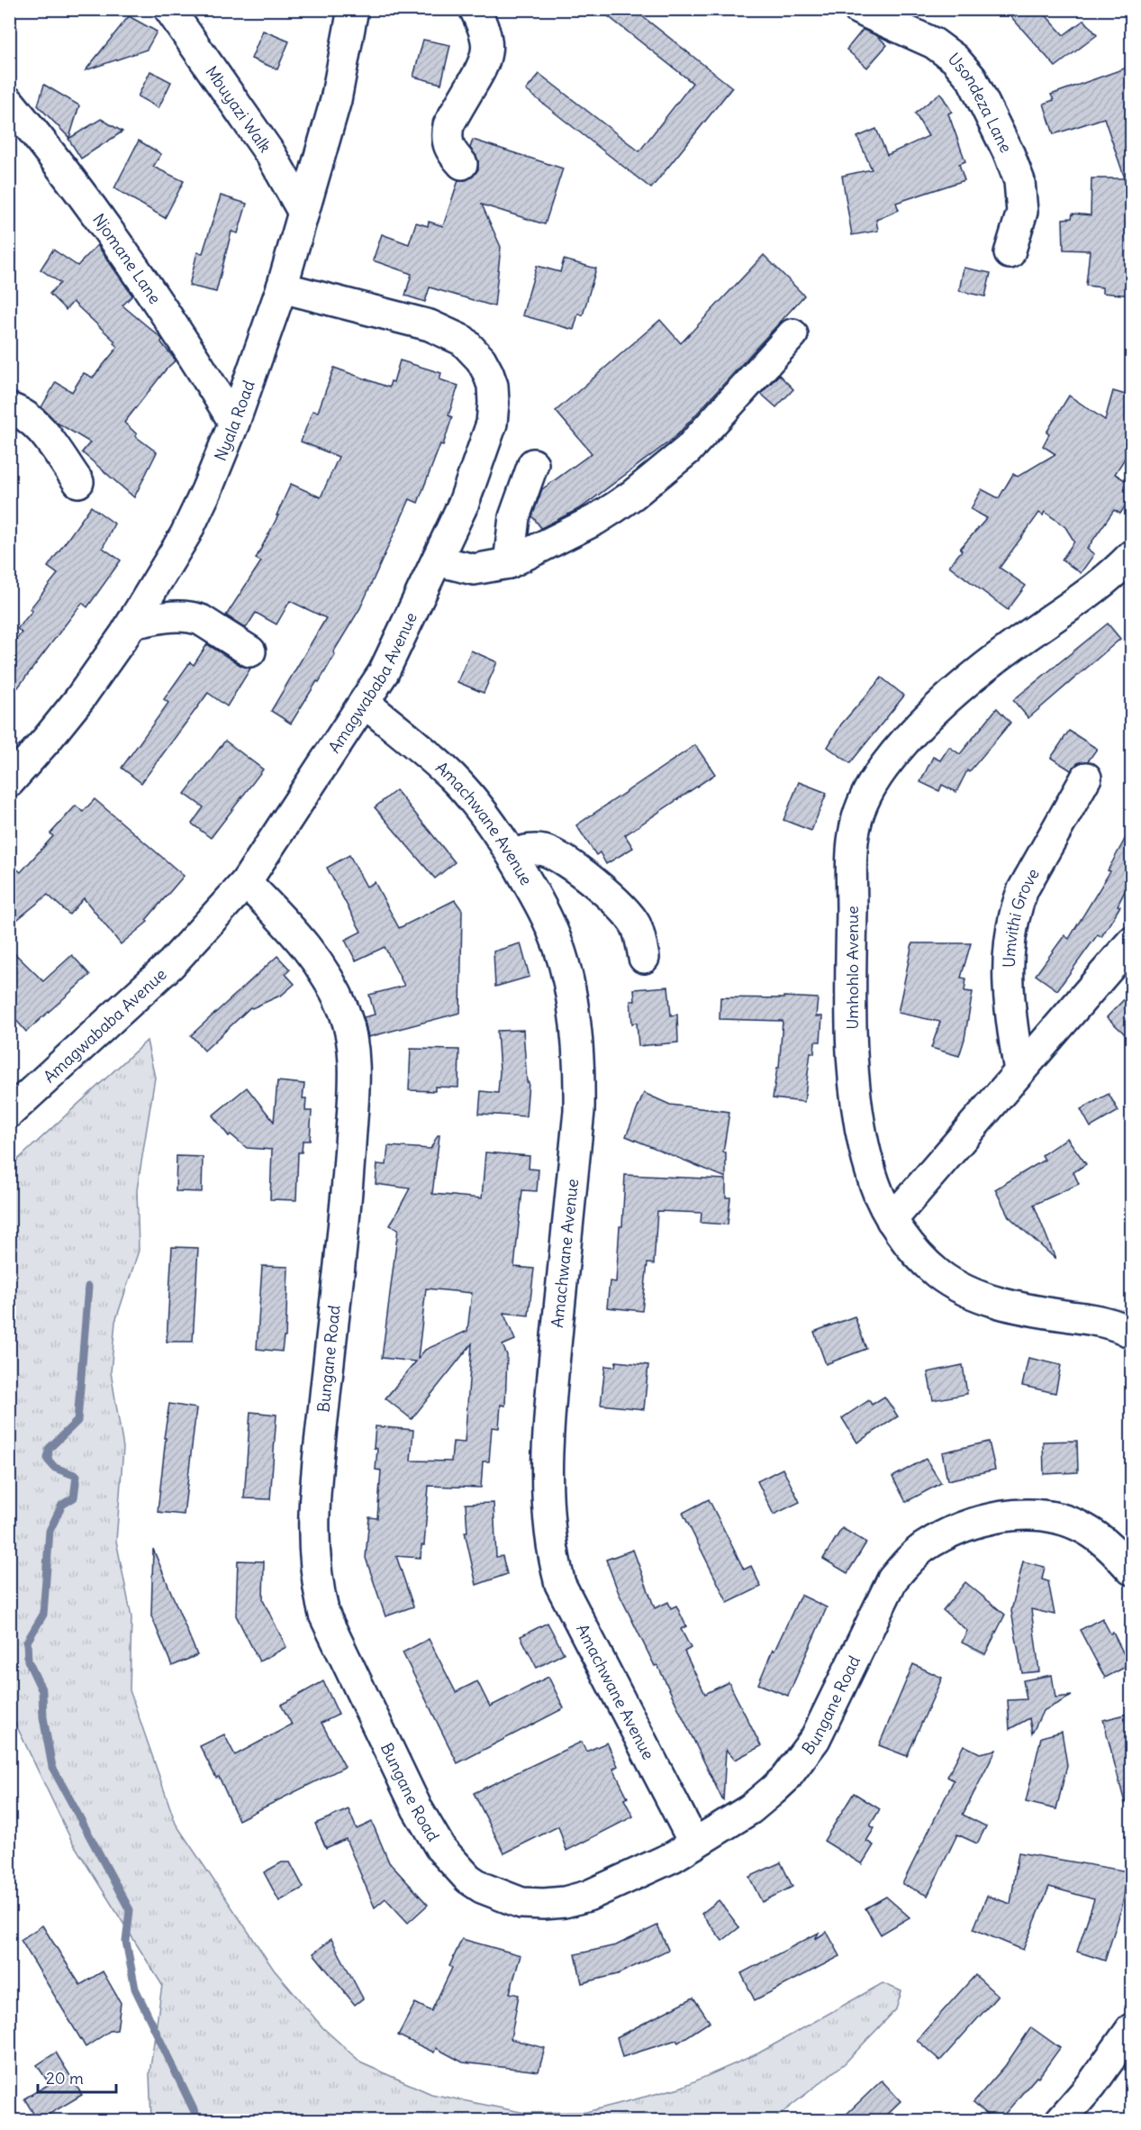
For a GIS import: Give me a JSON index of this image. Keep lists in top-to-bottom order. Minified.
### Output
{"streets":{"street":["Usondeza Lane","Mbuyazi Walk","Njomane Lane","Nyala Road","Amagwababa Avenue","Amachwane Avenue","Umvithi Grove","Umhohlo Avenue","Bungane Road"]},"crossings":[["Mbuyazi Walk","Nyala Road"],["Njomane Lane","Nyala Road"],["Nyala Road","Amagwababa Avenue"],["Amagwababa Avenue","Amachwane Avenue"],["Amagwababa Avenue","Bungane Road"],["Amachwane Avenue","Bungane Road"]],"scale_bar":"20 m"}
